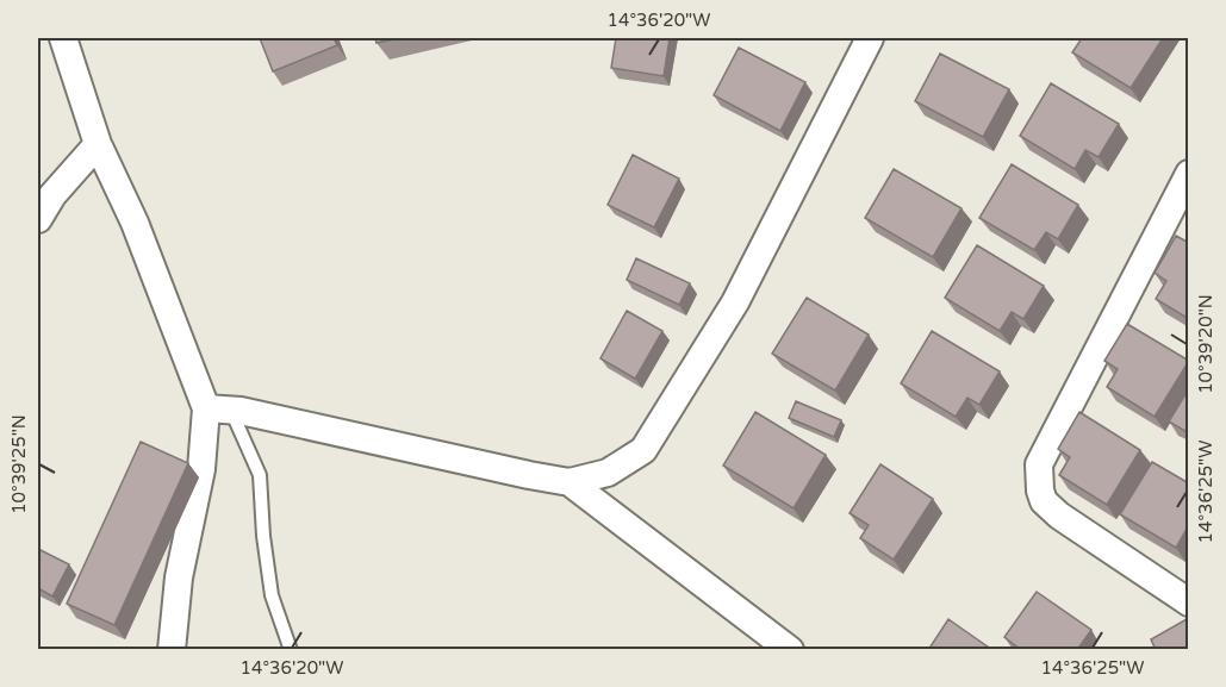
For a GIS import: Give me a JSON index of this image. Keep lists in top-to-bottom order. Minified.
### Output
{"coordinates":["14°36'20\"W","10°39'20\"N","10°39'25\"N","14°36'25\"W"]}
